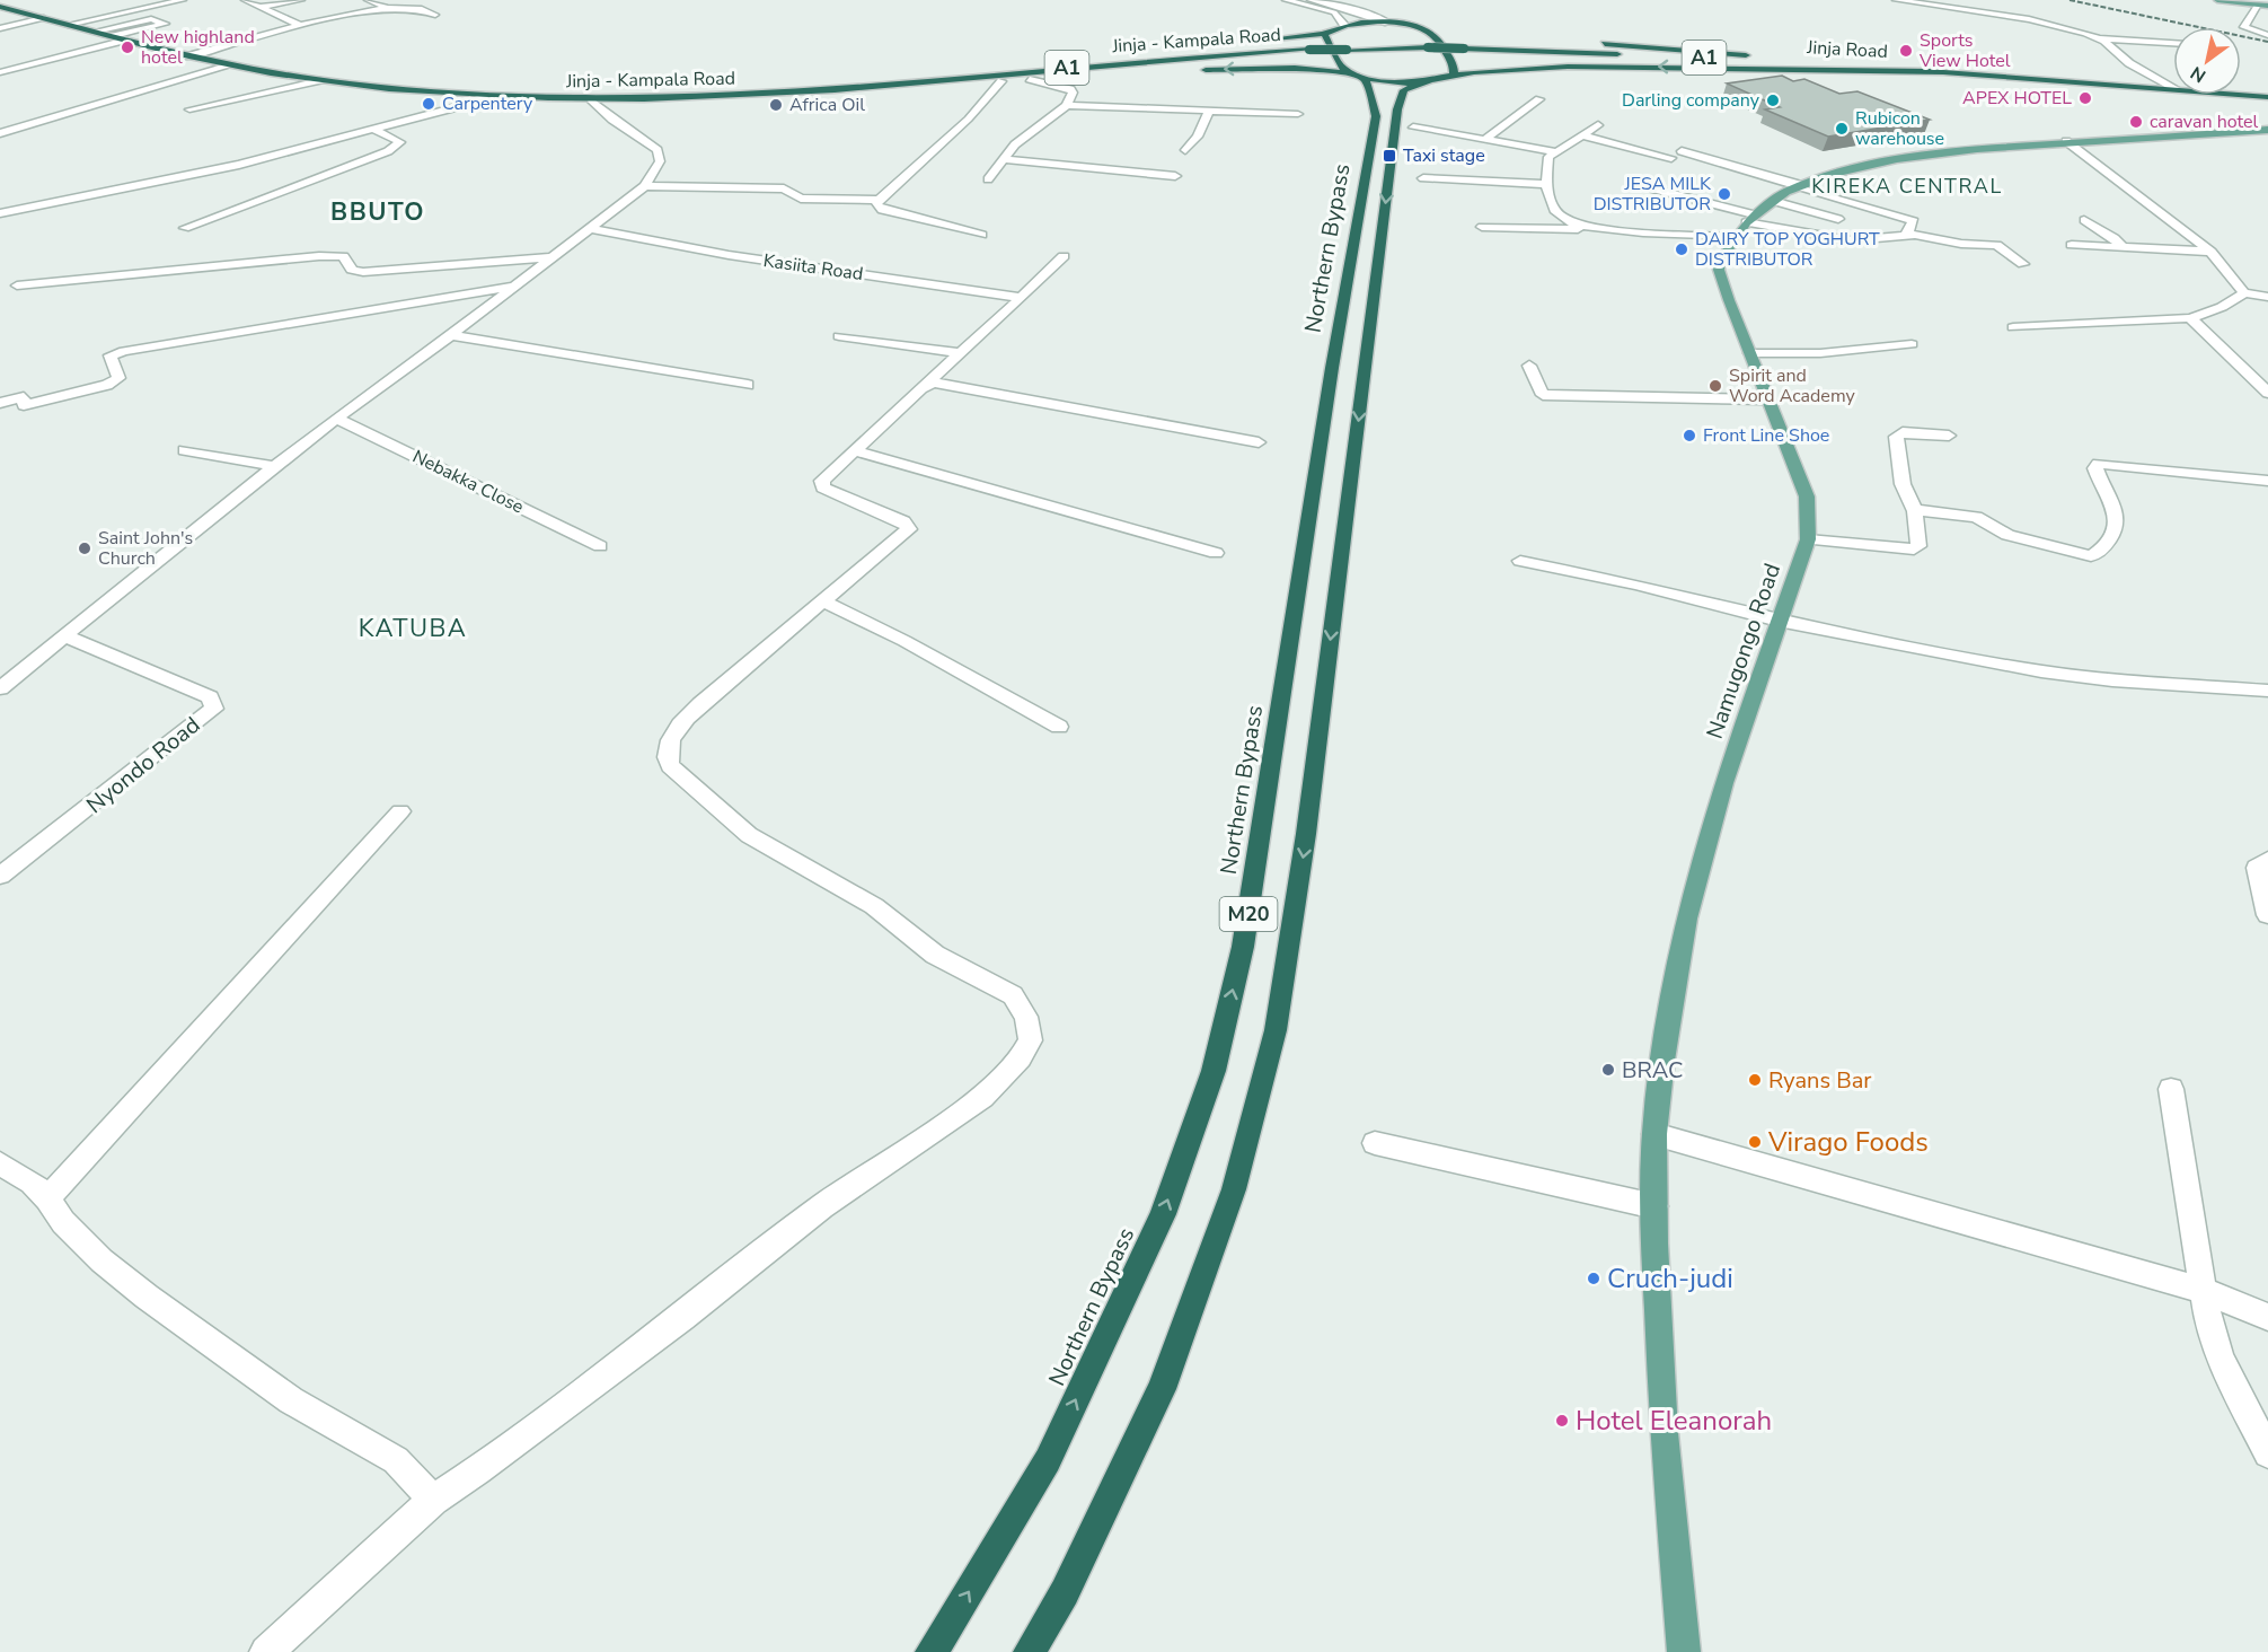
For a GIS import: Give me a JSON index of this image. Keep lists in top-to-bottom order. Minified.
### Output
{"streets":{"highway":["Jinja - Kampala Road","Jinja Road","A1","Northern Bypass","M20"],"main road":["Namugongo Road"],"street":["Kasiita Road","Nebakka Close","Nyondo Road"]},"crossings":[["Jinja - Kampala Road","Jinja Road"]],"districts":["KIREKA CENTRAL","BBUTO","KATUBA"],"places":{"other":["New highland hotel","Sports View Hotel","APEX HOTEL","Darling company","Carpentery","Africa Oil","caravan hotel","Rubicon warehouse","JESA MILK DISTRIBUTOR","DAIRY TOP YOGHURT DISTRIBUTOR","Spirit and Word Academy","Front Line Shoe","Saint John's Church","BRAC","Ryans Bar","Virago Foods","Cruch-judi","Hotel Eleanorah"],"transit":["Taxi stage"]},"north":"bottom left"}
